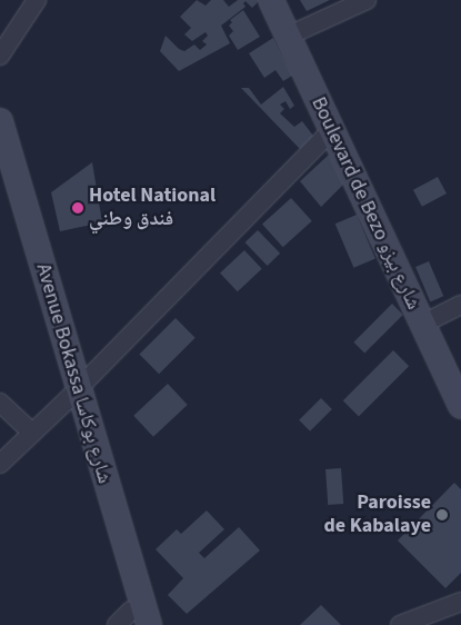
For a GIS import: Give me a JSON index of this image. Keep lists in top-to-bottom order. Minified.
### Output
{"streets":{"street":["Boulevard de Bezo شارع بيزو","Avenue Bokassa شارع بوكاسا"]},"places":["Hotel National فندق وطني","Paroisse de Kabalaye"]}
